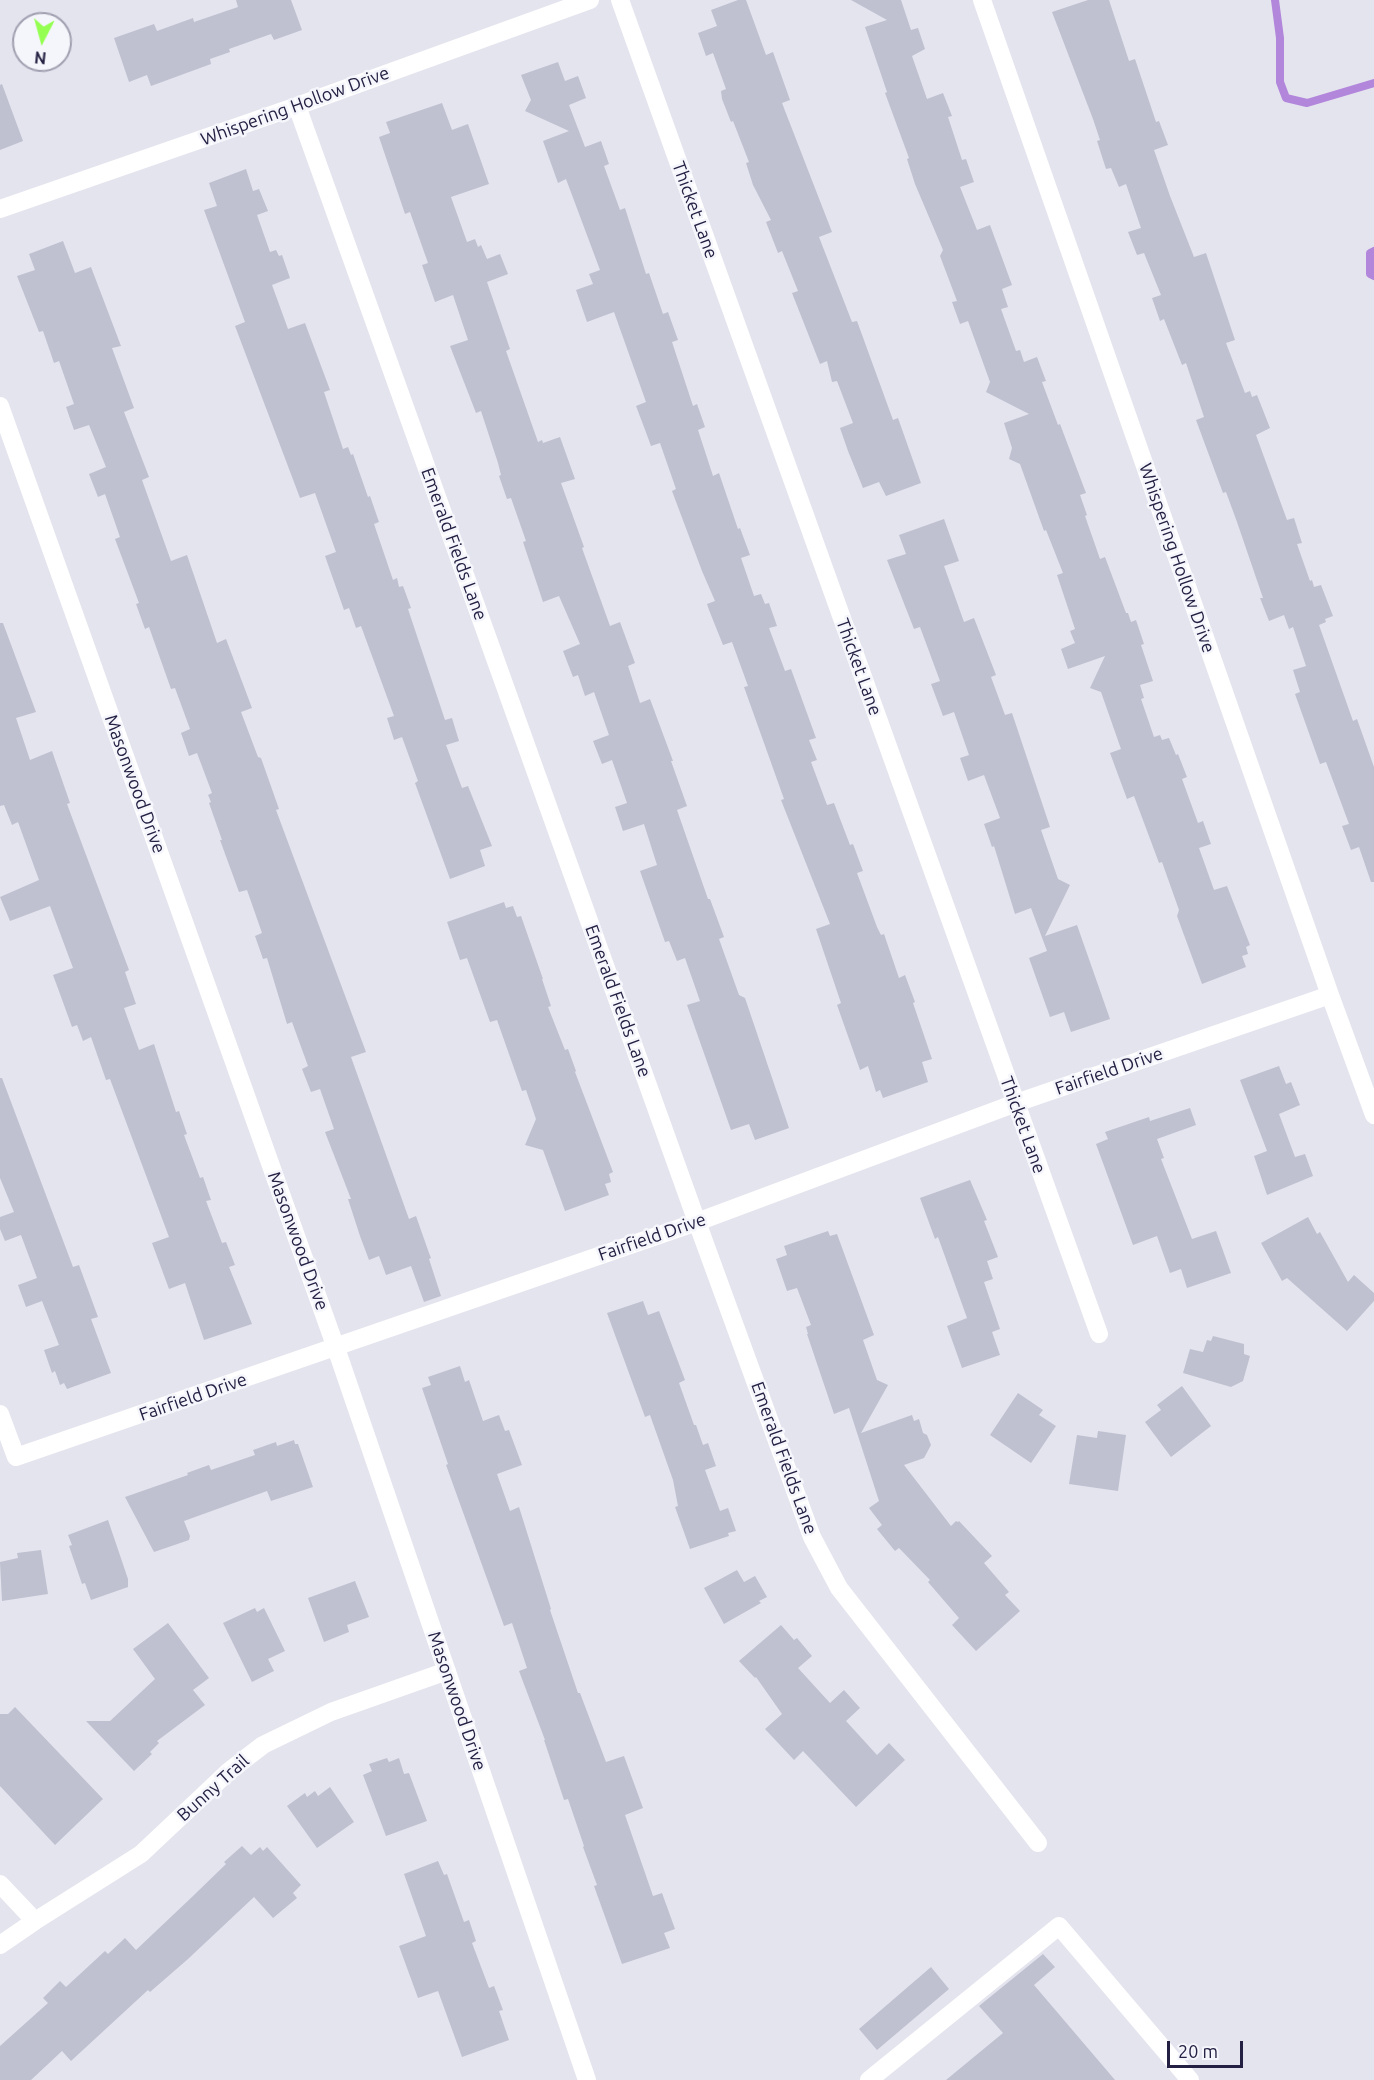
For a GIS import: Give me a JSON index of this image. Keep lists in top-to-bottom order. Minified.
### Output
{"streets":{"street":["Whispering Hollow Drive","Thicket Lane","Emerald Fields Lane","Masonwood Drive","Fairfield Drive","Bunny Trail"]},"crossings":[["Whispering Hollow Drive","Emerald Fields Lane"],["Whispering Hollow Drive","Fairfield Drive"],["Thicket Lane","Fairfield Drive"],["Emerald Fields Lane","Fairfield Drive"],["Masonwood Drive","Fairfield Drive"],["Masonwood Drive","Bunny Trail"]],"scale_bar":"20 m","north":"bottom"}
